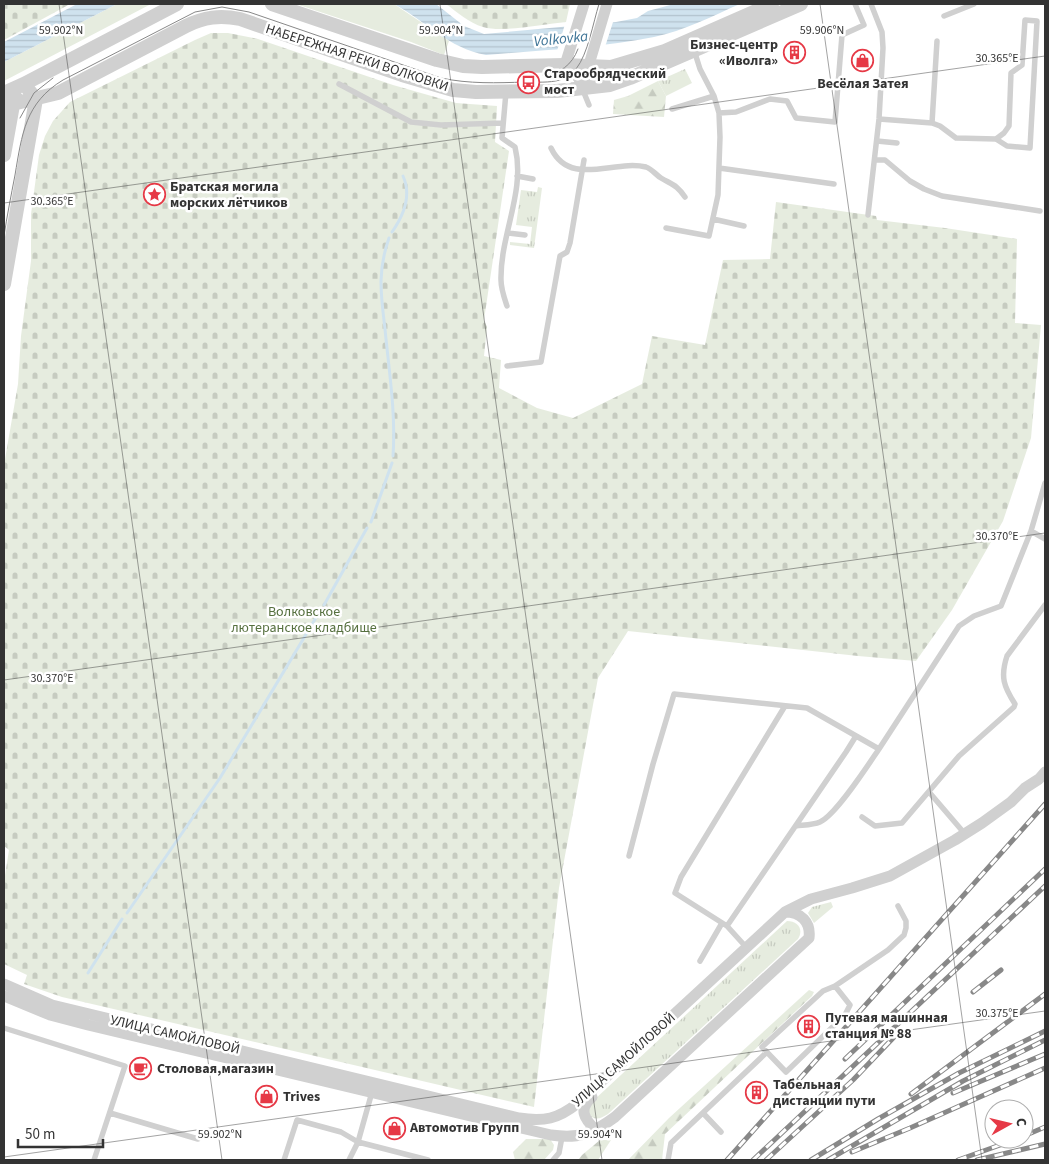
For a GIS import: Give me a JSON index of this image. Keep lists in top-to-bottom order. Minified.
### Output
{"streets":{"street":["НАБЕРЕЖНАЯ РЕКИ ВОЛКОВКИ","УЛИЦА САМОЙЛОВОЙ"]},"water":["Volkovka"],"parks":["Волковское лютеранское кладбище"],"places":{"building":["Бизнес-центр «Иволга»","Путевая машинная станция № 88","Табельная дистанции пути"],"shop":["Весёлая Затея","Trives","Автомотив Групп"],"bus stop":["Старообрядческий мост"],"place":["Братская могила морских лётчиков"],"cafe":["Столовая,магазин"]},"scale_bar":"50 m","north":"right","coordinates":["59.902°N","59.904°N","59.906°N","30.365°E","30.370°E","30.375°E"]}
